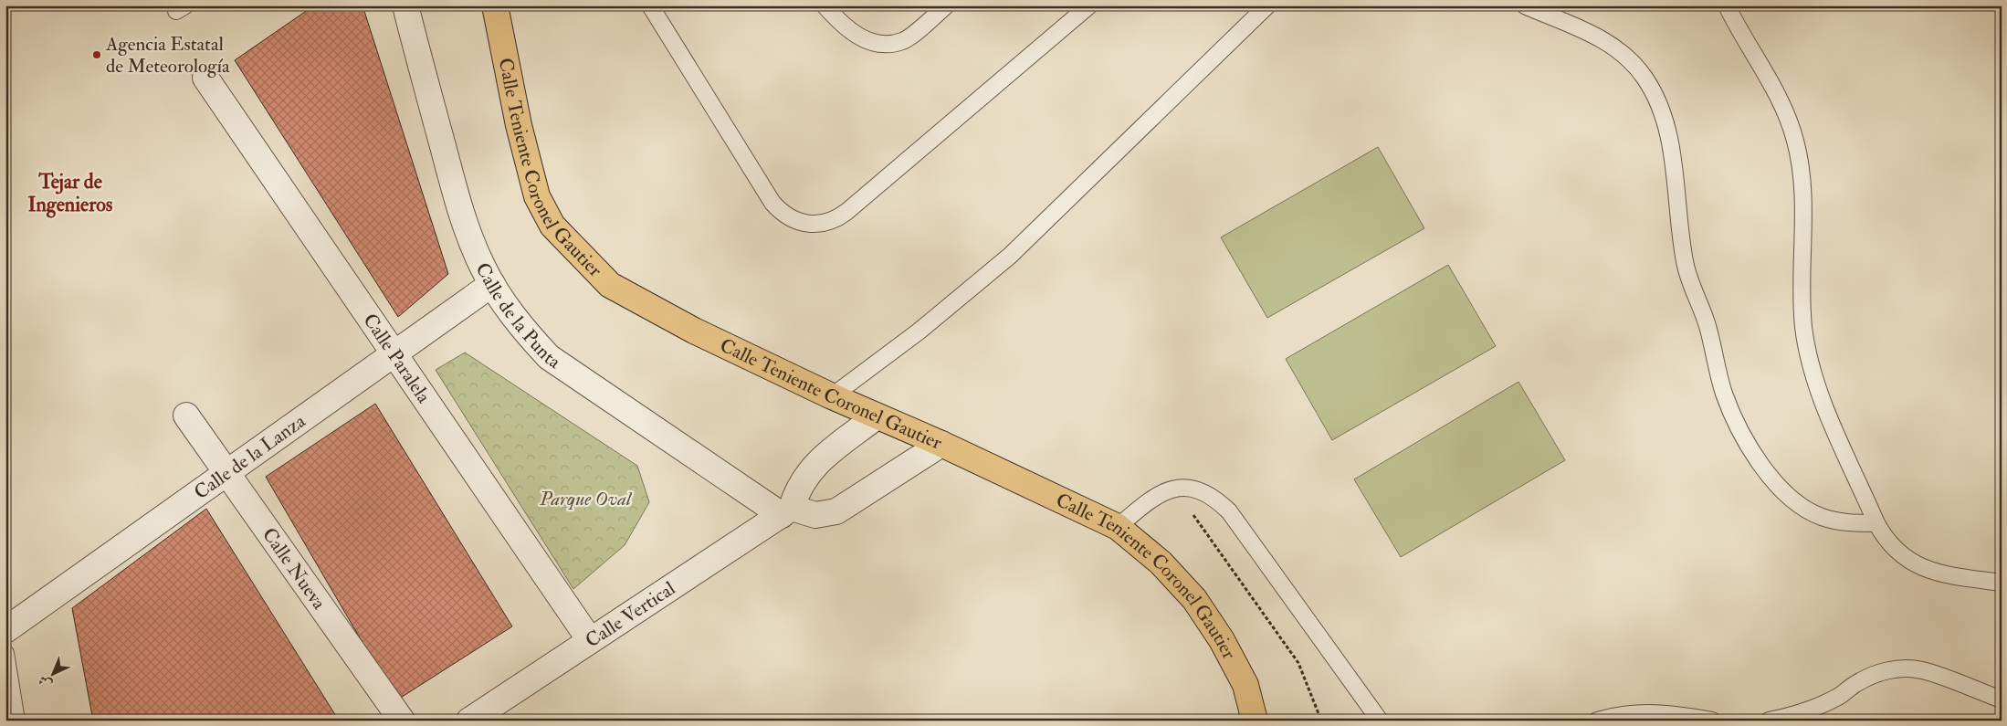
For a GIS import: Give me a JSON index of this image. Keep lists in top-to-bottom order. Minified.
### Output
{"streets":{"main road":["Calle Teniente Coronel Gautier"],"street":["Calle de la Punta","Calle Paralela","Calle de la Lanza","Calle Nueva","Calle Vertical"]},"crossings":[["Calle Teniente Coronel Gautier","Calle de la Punta"],["Calle de la Punta","Calle de la Lanza"],["Calle de la Punta","Calle Vertical"],["Calle Paralela","Calle de la Lanza"],["Calle Paralela","Calle Vertical"],["Calle de la Lanza","Calle Nueva"]],"districts":["Tejar de Ingenieros"],"parks":["Parque Oval"],"places":["Agencia Estatal de Meteorología"],"north":"bottom left"}
